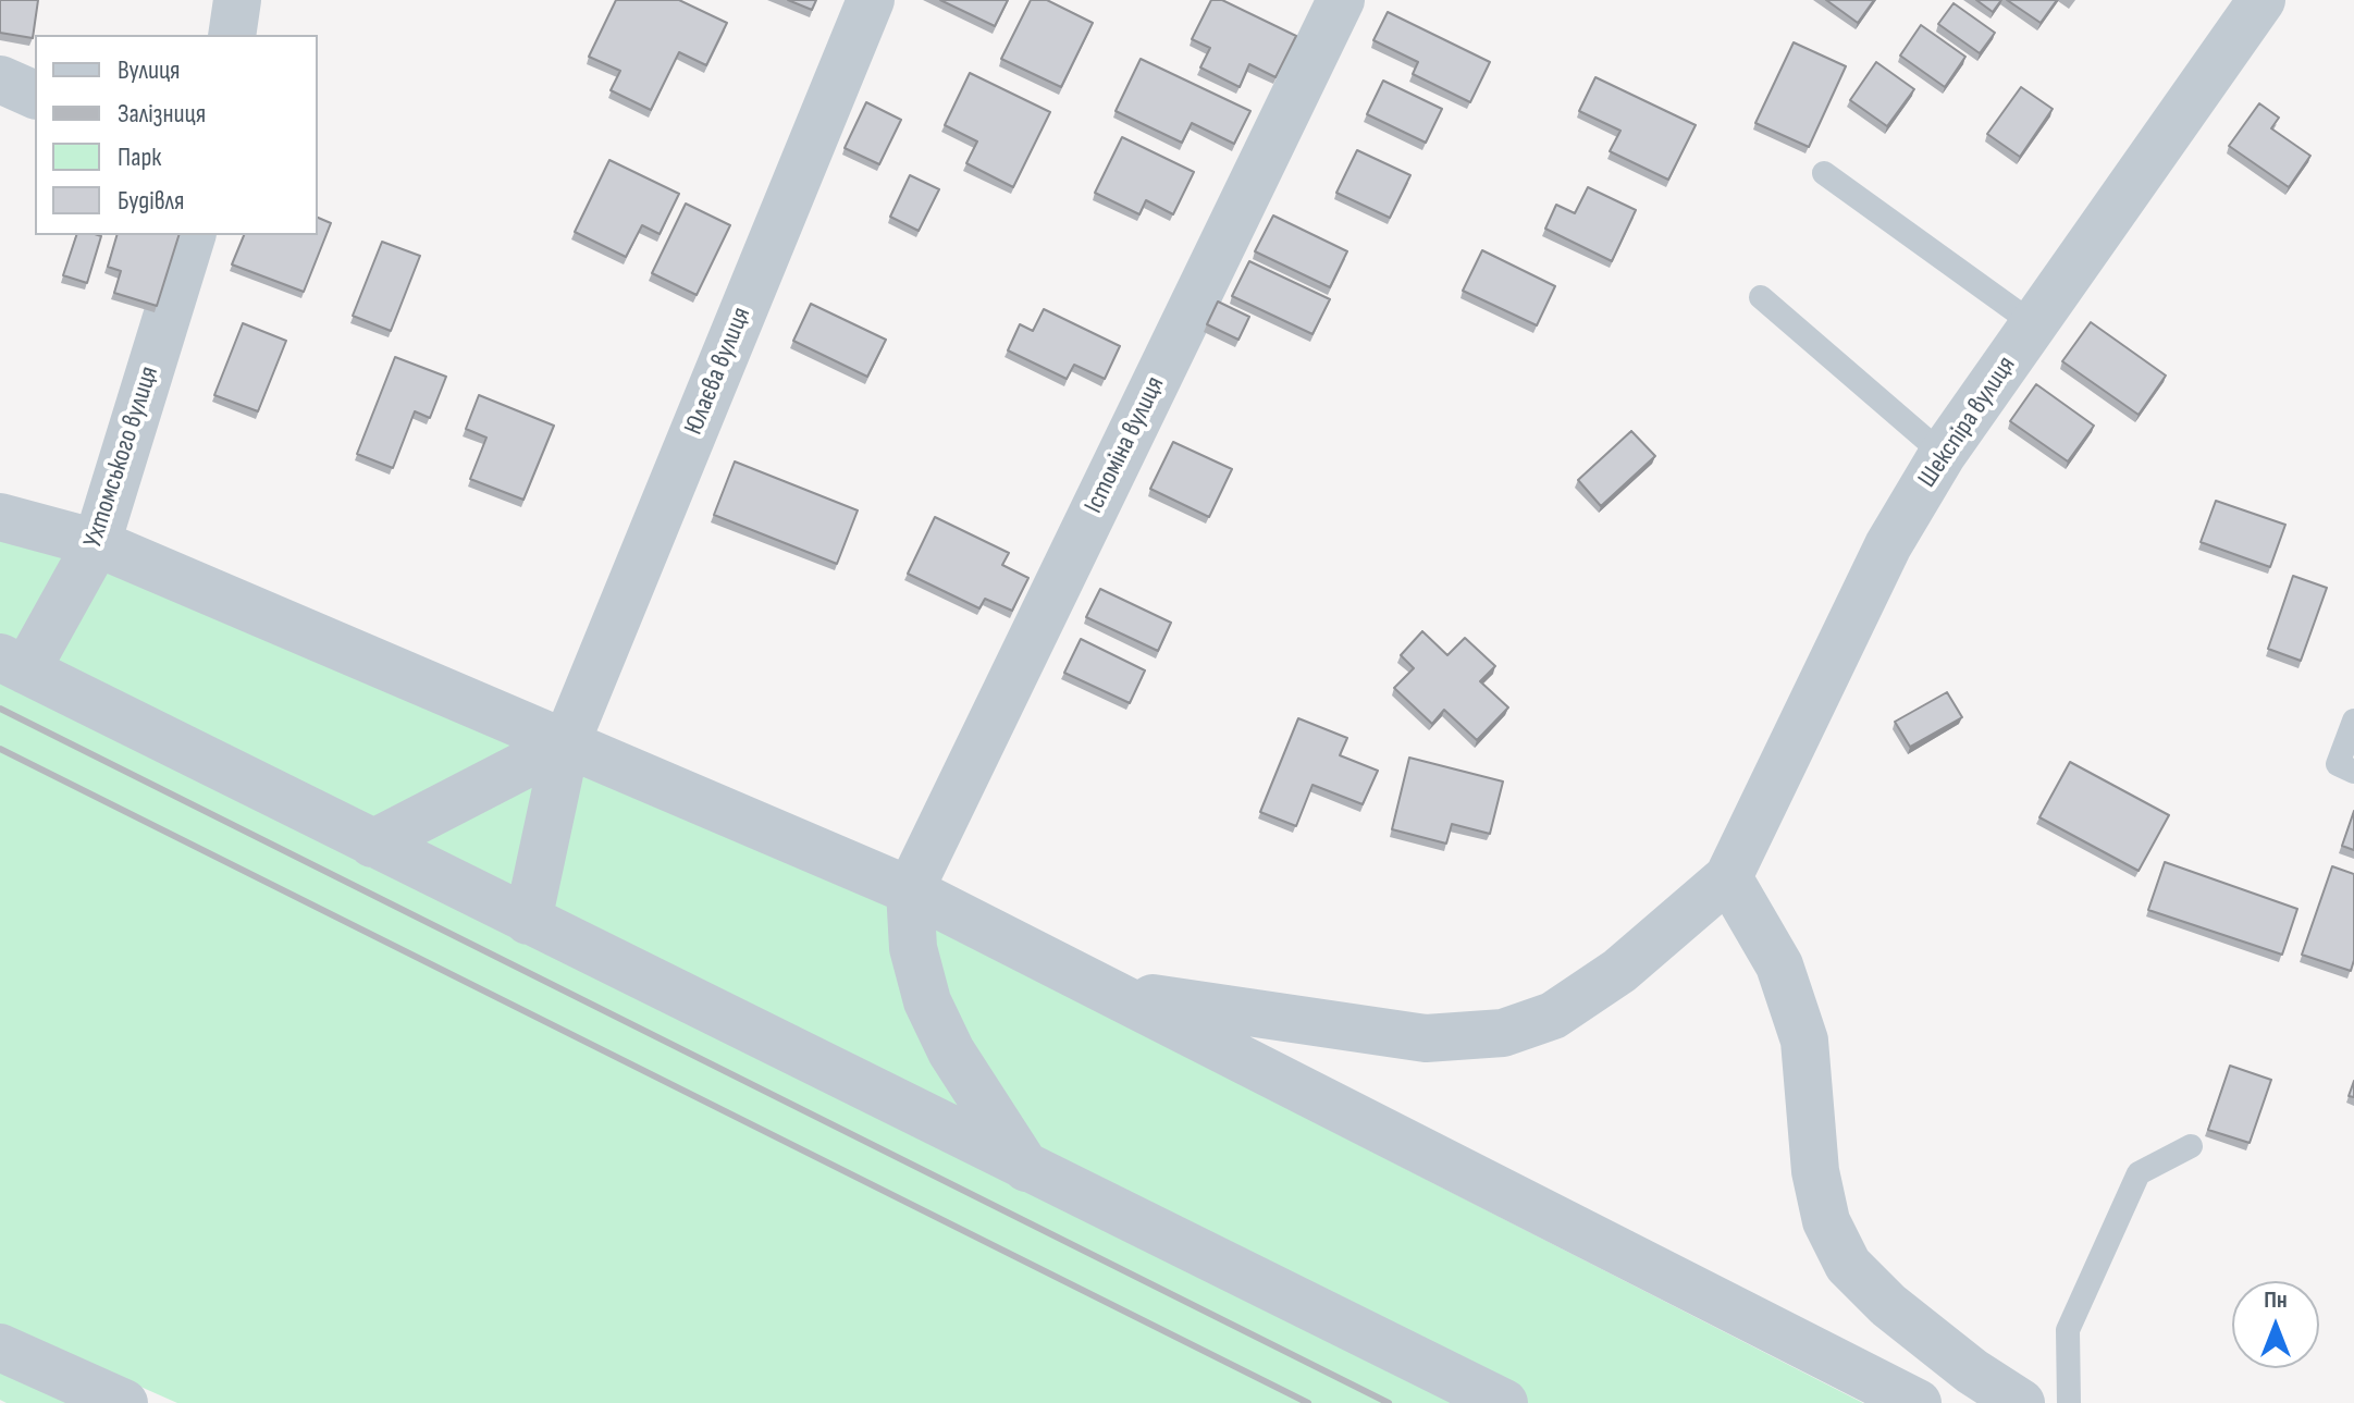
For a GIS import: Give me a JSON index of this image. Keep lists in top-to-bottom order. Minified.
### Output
{"streets":{"street":["Юлаєва вулиця","Шекспіра вулиця","Істоміна вулиця","Ухтомського вулиця"]},"legend":["Вулиця","Залізниця","Парк","Будівля"],"north":"top"}
